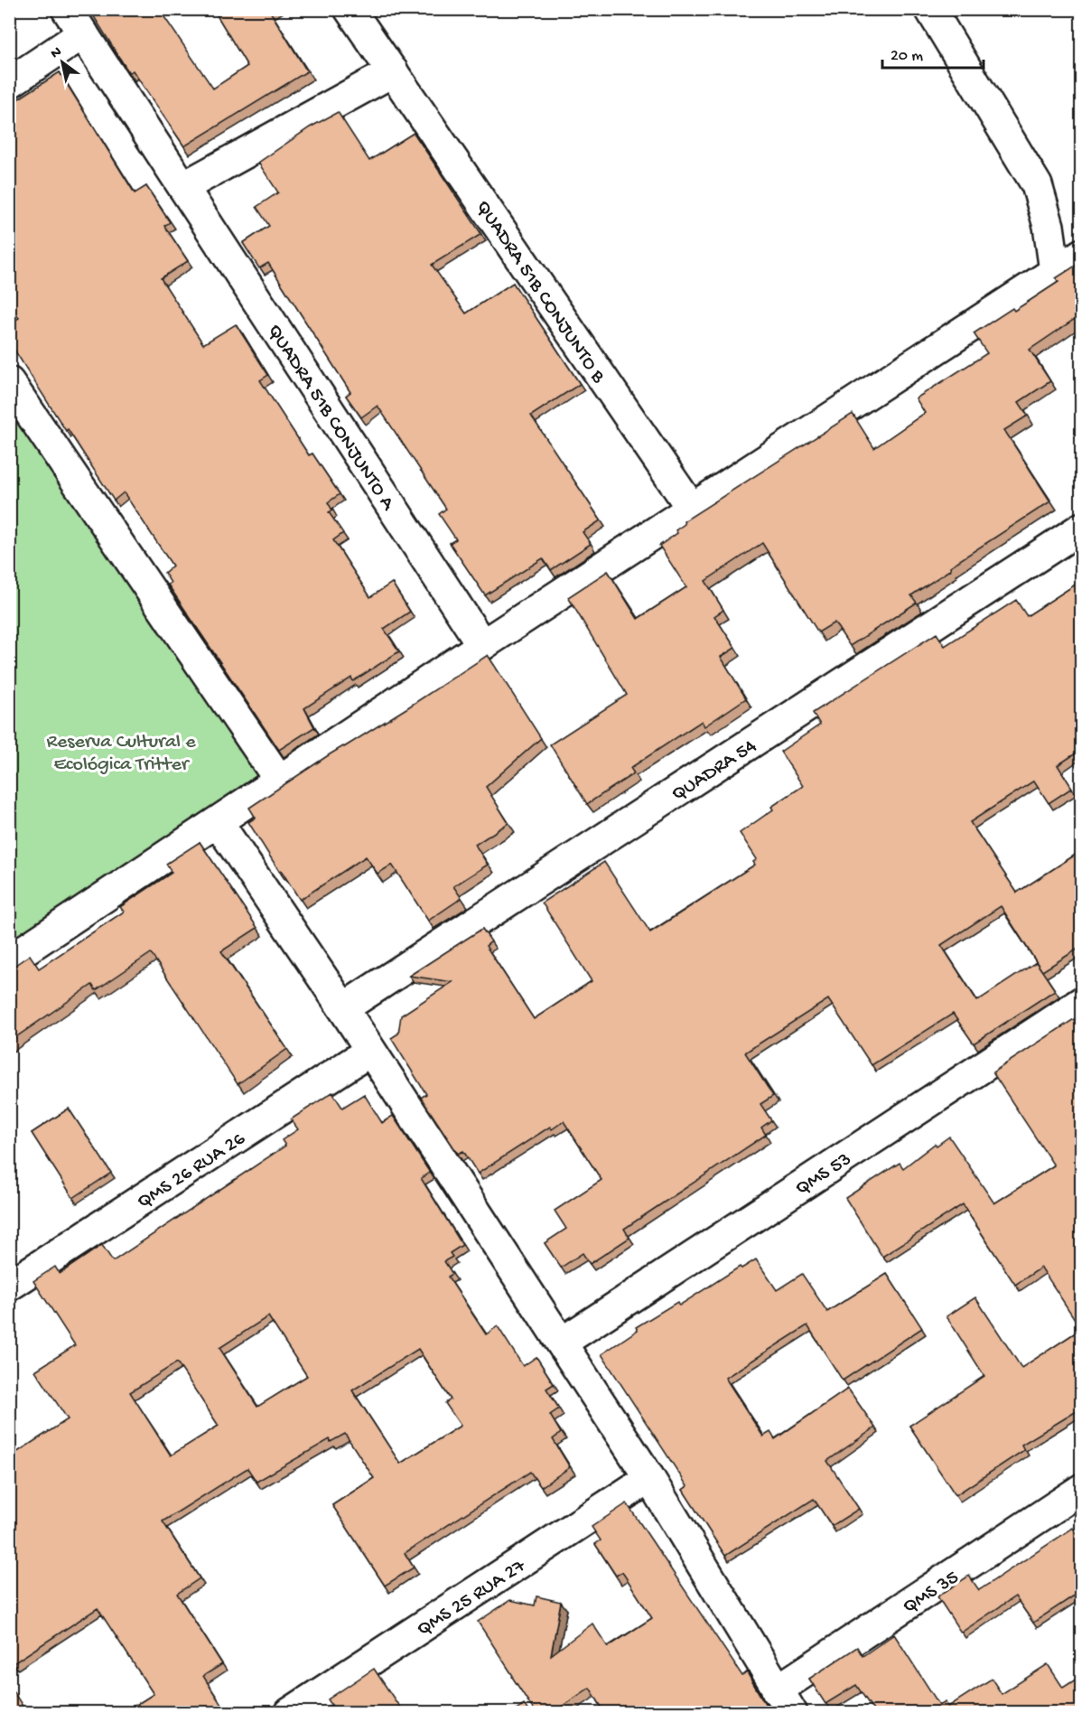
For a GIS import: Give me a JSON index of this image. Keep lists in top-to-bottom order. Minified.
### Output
{"streets":{"street":["QUADRA 51B CONJUNTO B","QUADRA 51B CONJUNTO A","QUADRA 54","QMS 26 RUA 26","QMS 53","QMS 35","QMS 25 RUA 27"]},"parks":["Reserva Cultural e Ecológica Tritter"],"scale_bar":"20 m","north":"top left"}
